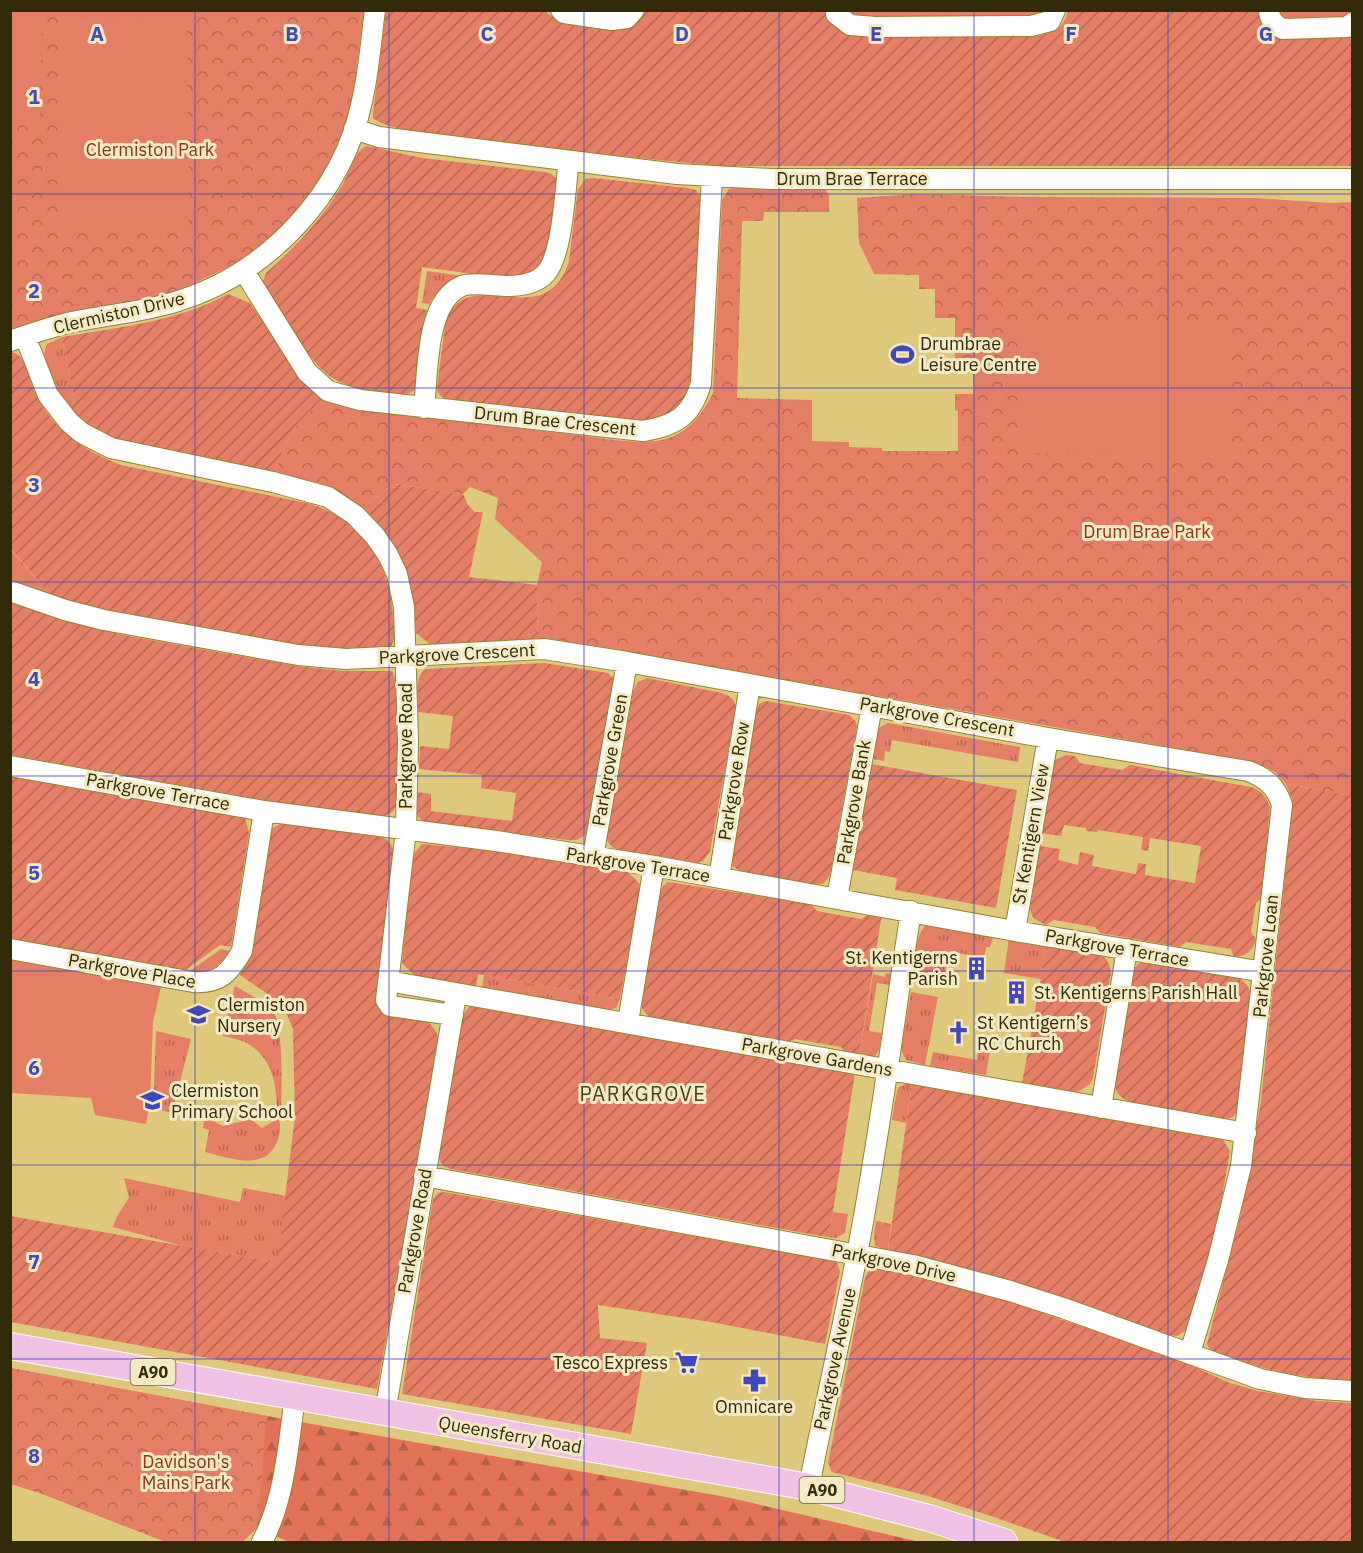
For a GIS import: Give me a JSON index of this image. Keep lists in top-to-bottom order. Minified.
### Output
{"streets":{"main road":["A90","Queensferry Road"],"street":["Drum Brae Terrace","Clermiston Drive","Drum Brae Crescent","Parkgrove Crescent","Parkgrove Road","Parkgrove Green","Parkgrove Row","Parkgrove Terrace","Parkgrove Bank","St Kentigern View","Parkgrove Loan","Parkgrove Place","Parkgrove Gardens","Parkgrove Drive","Parkgrove Avenue"]},"crossings":[["Drum Brae Terrace","Clermiston Drive"],["Drum Brae Terrace","Drum Brae Crescent"],["Clermiston Drive","Drum Brae Crescent"],["Clermiston Drive","Parkgrove Road"],["Parkgrove Crescent","Parkgrove Road"],["Parkgrove Crescent","Parkgrove Green"],["Parkgrove Crescent","Parkgrove Row"],["Parkgrove Crescent","Parkgrove Bank"],["Parkgrove Crescent","St Kentigern View"],["Parkgrove Crescent","Parkgrove Loan"],["Parkgrove Road","Parkgrove Terrace"],["Parkgrove Road","Parkgrove Gardens"],["Parkgrove Road","Parkgrove Drive"],["Parkgrove Road","Queensferry Road"],["Parkgrove Green","Parkgrove Terrace"],["Parkgrove Row","Parkgrove Terrace"],["Parkgrove Terrace","Parkgrove Bank"],["Parkgrove Terrace","St Kentigern View"],["Parkgrove Terrace","Parkgrove Loan"],["Parkgrove Terrace","Parkgrove Place"],["Parkgrove Terrace","Parkgrove Avenue"],["St Kentigern View","Parkgrove Loan"],["Parkgrove Loan","Parkgrove Gardens"],["Parkgrove Loan","Parkgrove Drive"],["Parkgrove Gardens","Parkgrove Avenue"],["Parkgrove Drive","Parkgrove Avenue"],["Parkgrove Avenue","Queensferry Road"]],"districts":["PARKGROVE"],"parks":["Clermiston Park","Drum Brae Park","Davidson's Mains Park"],"places":{"sports":["Drumbrae Leisure Centre"],"building":["St. Kentigerns Parish","St. Kentigerns Parish Hall"],"school or university":["Clermiston Nursery","Clermiston Primary School"],"church":["St Kentigern’s RC Church"],"supermarket":["Tesco Express"],"pharmacy":["Omnicare"]},"grid":{"columns":["A","B","C","D","E","F","G"],"rows":["1","2","3","4","5","6","7","8"]}}
